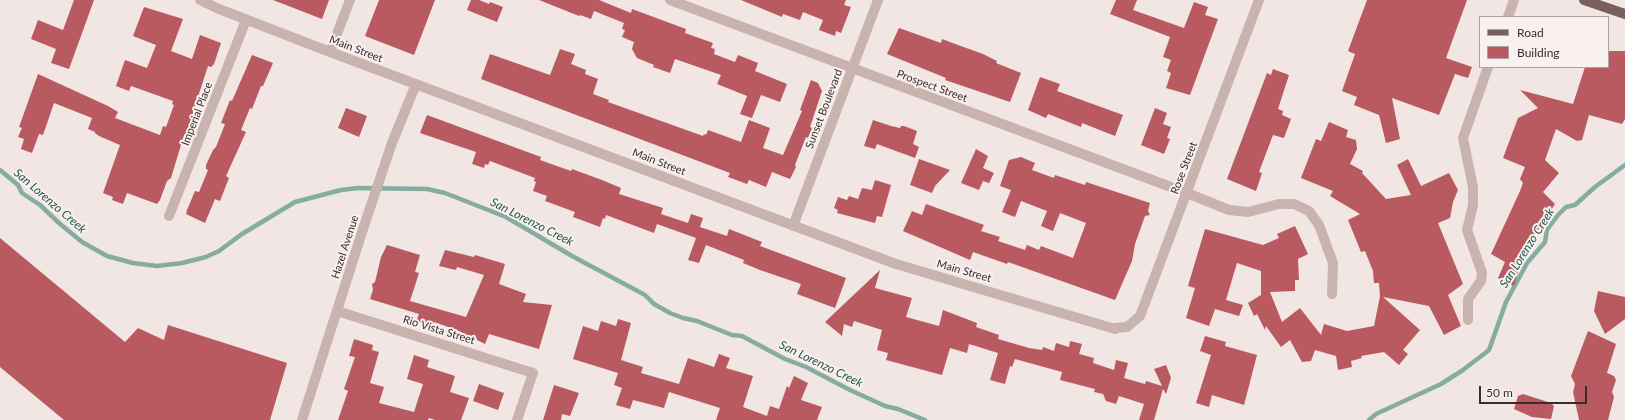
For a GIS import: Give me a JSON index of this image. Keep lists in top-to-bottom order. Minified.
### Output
{"streets":{"street":["Main Street","Prospect Street","Sunset Boulevard","Imperial Place","Rose Street","Hazel Avenue","Rio Vista Street"]},"crossings":[["Main Street","Sunset Boulevard"],["Main Street","Imperial Place"],["Main Street","Rose Street"],["Main Street","Hazel Avenue"],["Prospect Street","Sunset Boulevard"],["Prospect Street","Rose Street"],["Hazel Avenue","Rio Vista Street"]],"water":["San Lorenzo Creek"],"legend":["Road","Building"],"scale_bar":"50 m"}
